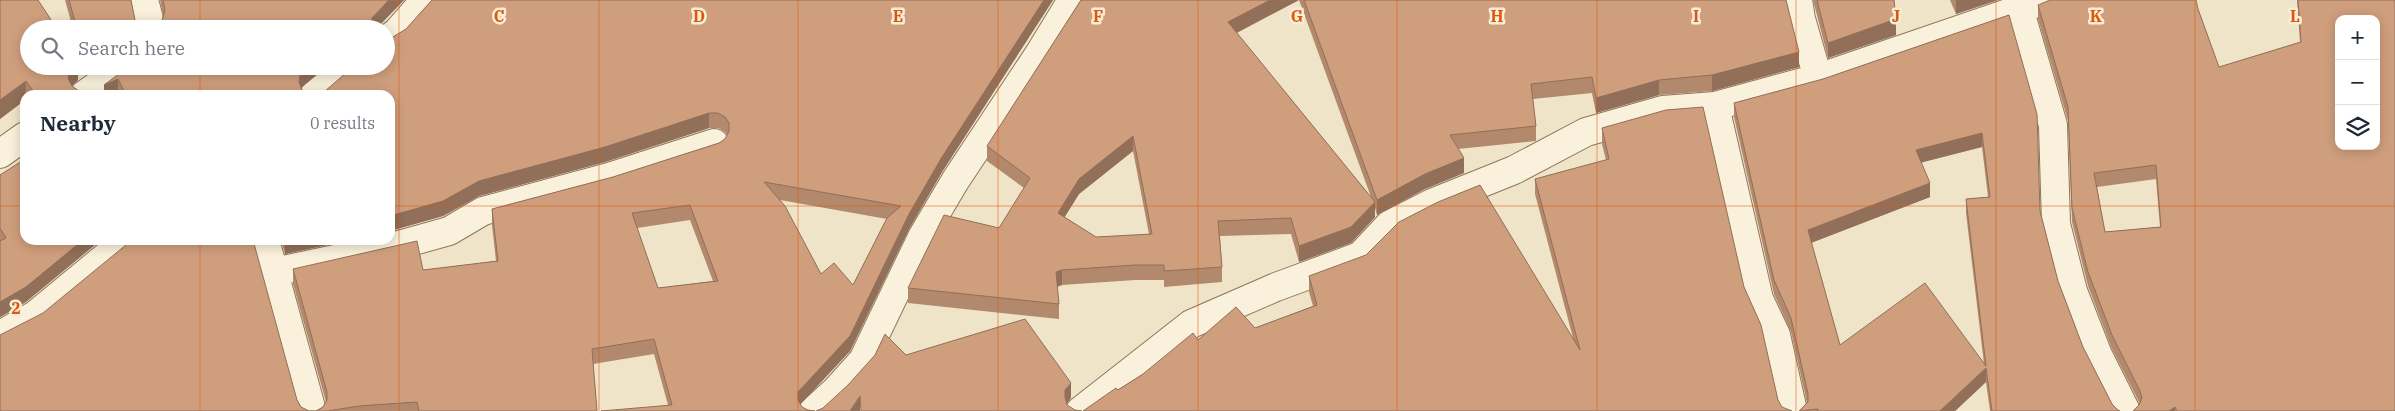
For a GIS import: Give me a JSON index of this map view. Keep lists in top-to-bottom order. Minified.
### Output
{"page":{"map_buttons":["+","−"],"search":"Search here","heading":["Nearby","0 results"]},"grid":{"columns":["C","D","E","F","G","H","I","J","K","L"],"rows":["2"]}}
